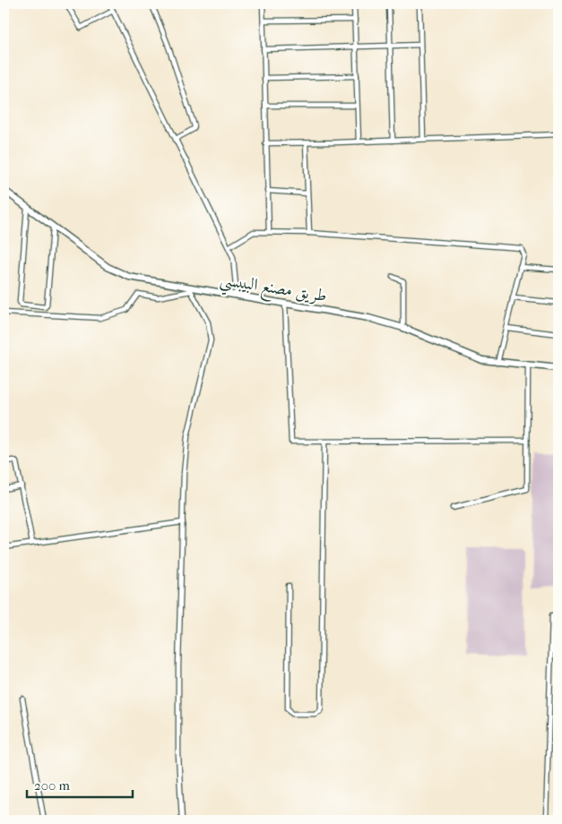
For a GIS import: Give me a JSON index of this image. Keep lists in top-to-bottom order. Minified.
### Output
{"streets":{"main road":["طريق مصنع البيبسي"]},"scale_bar":"200 m"}
